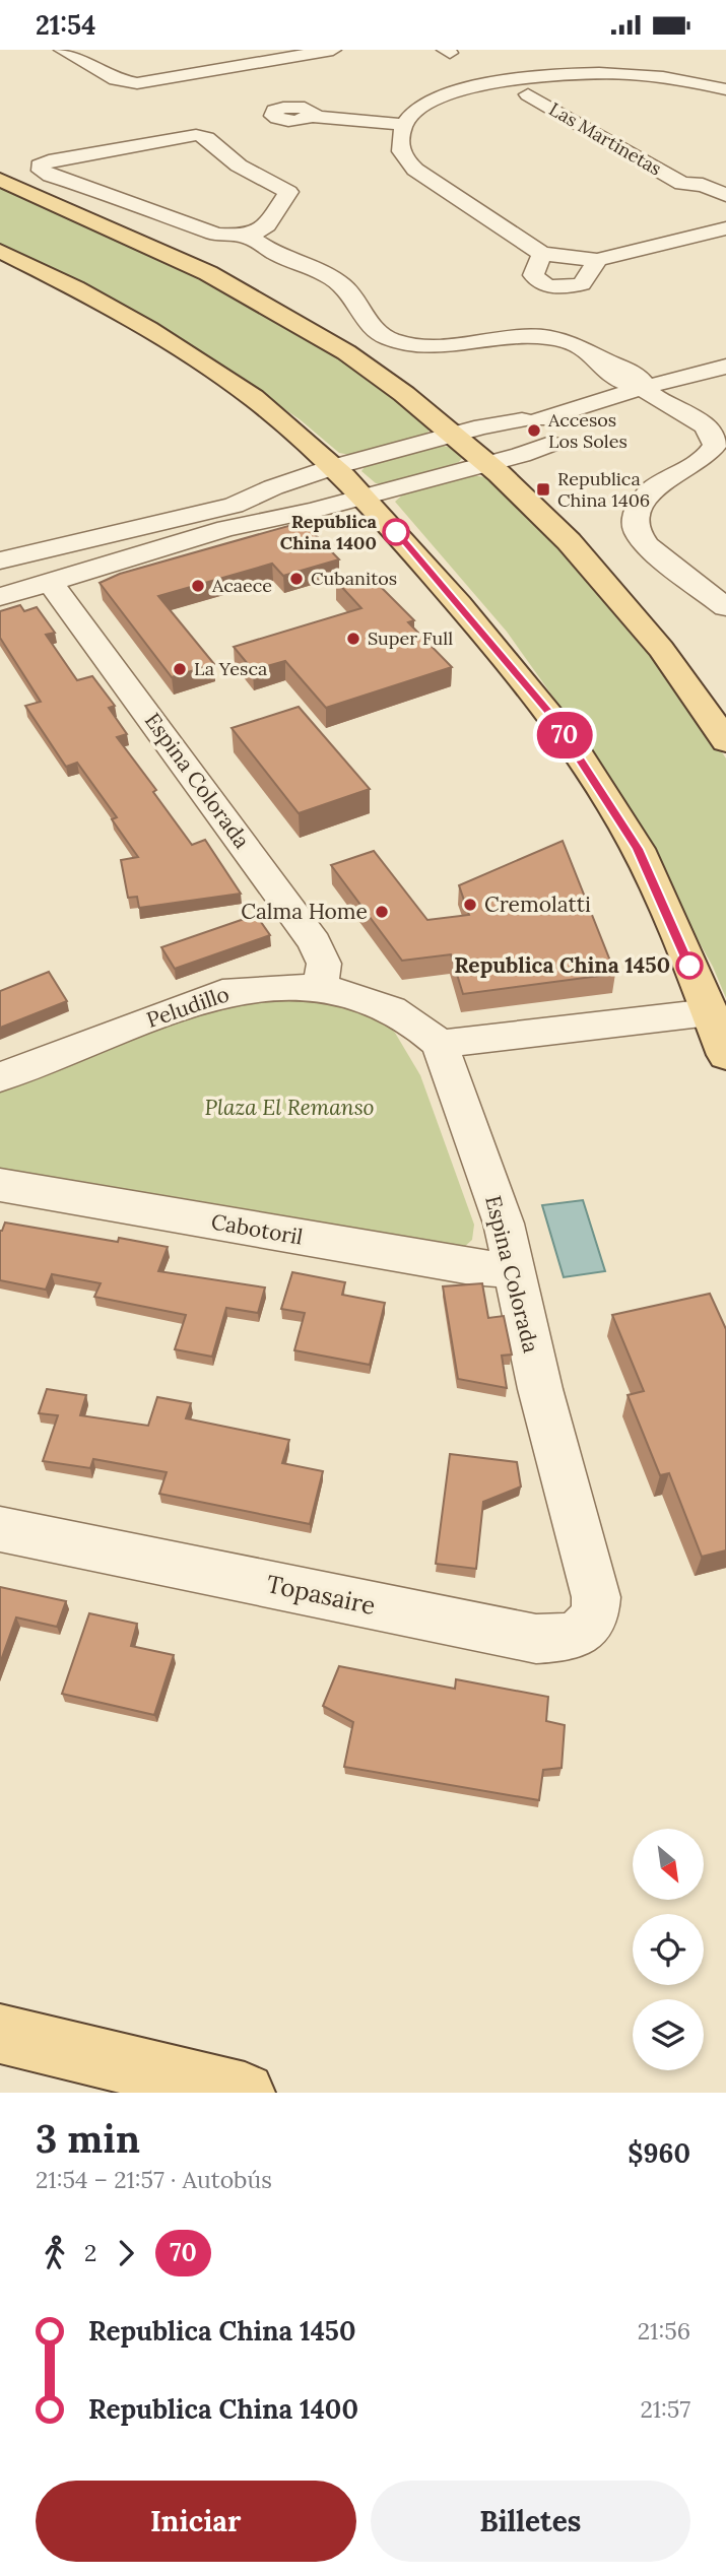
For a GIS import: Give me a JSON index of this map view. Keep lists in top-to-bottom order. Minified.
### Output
{"streets":{"street":["Las Martinetas","Espina Colorada","Peludillo","Cabotoril","Topasaire"]},"crossings":[["Espina Colorada","Peludillo"],["Espina Colorada","Cabotoril"],["Espina Colorada","Topasaire"]],"parks":["Plaza El Remanso"],"places":{"other":["Accesos Los Soles","Republica China 1400","Cubanitos","Acaece","Super Full","La Yesca","Cremolatti","Calma Home","Republica China 1450"],"transit":["Republica China 1406"]},"lines":["bus line 70"],"north":"bottom right","page":{"status":"21:54","on_map":"70","heading":["3 min","21:54 – 21:57 · Autobús","$960"],"legs":["2","70"],"list":[{"name":"Republica China 1450","value":"21:56"},{"name":"Republica China 1400","value":"21:57"}],"buttons":["Iniciar","Billetes"]}}
